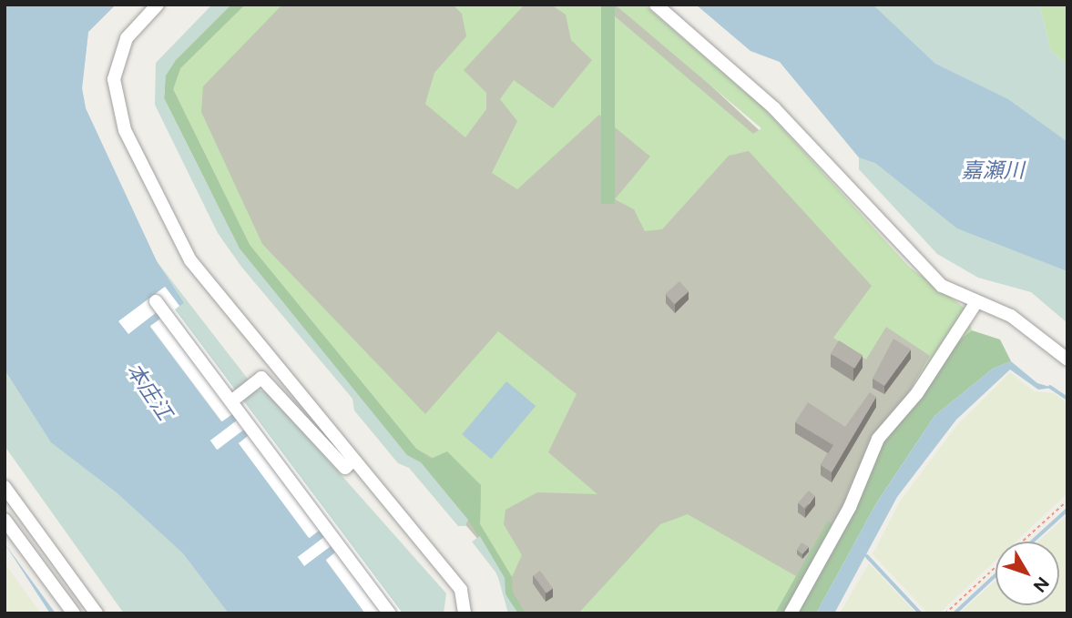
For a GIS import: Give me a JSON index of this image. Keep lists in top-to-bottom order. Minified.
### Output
{"water":["嘉瀬川","本庄江"],"north":"bottom right"}
